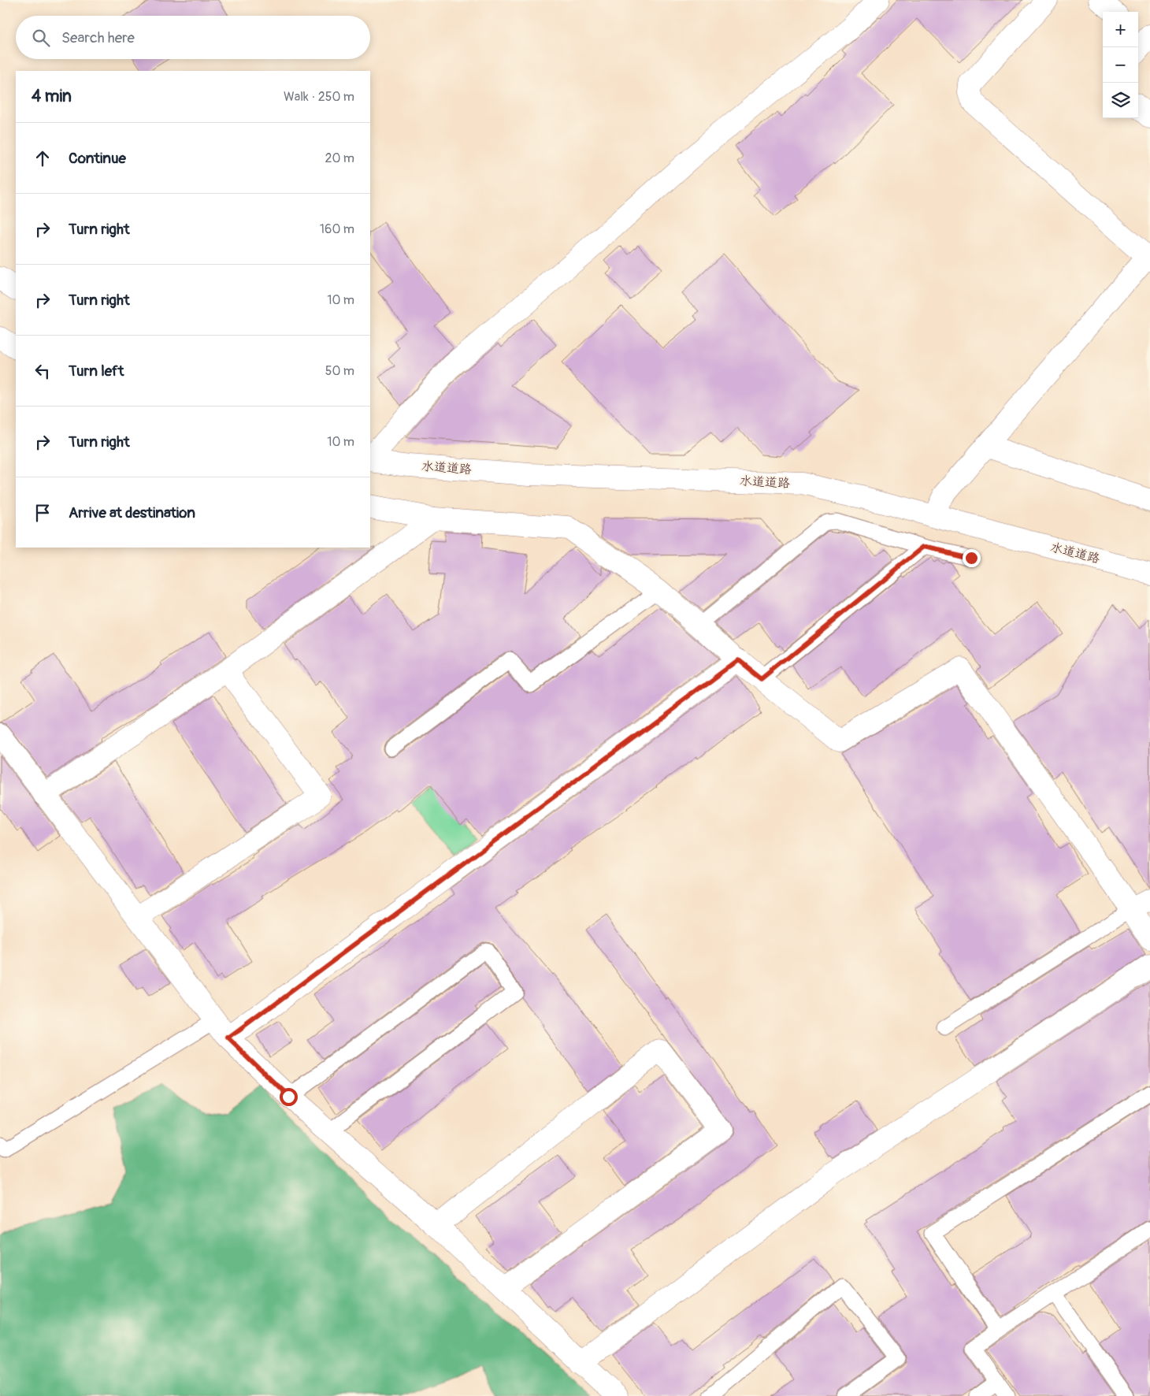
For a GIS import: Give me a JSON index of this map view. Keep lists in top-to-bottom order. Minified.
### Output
{"streets":{"street":["水道道路"]},"page":{"map_buttons":["+","−"],"search":"Search here","heading":["4 min","Walk · 250 m"],"list":[["Continue","20 m"],["Turn right","160 m"],["Turn right","10 m"],["Turn left","50 m"],["Turn right","10 m"],"Arrive at destination"]}}
